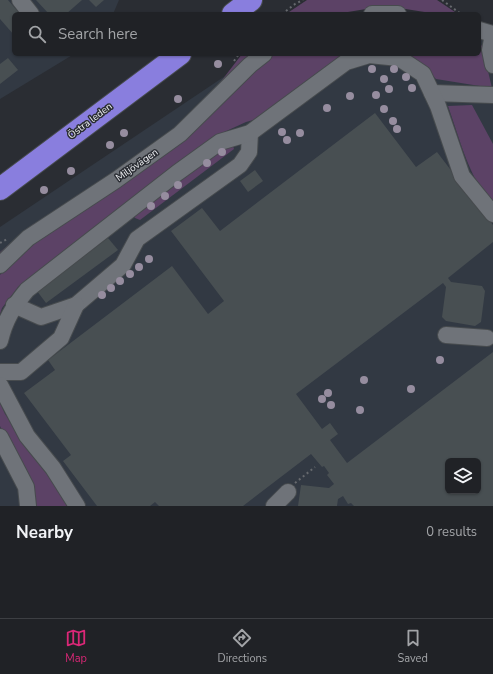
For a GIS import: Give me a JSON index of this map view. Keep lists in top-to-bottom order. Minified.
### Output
{"streets":{"highway":["Östra leden"],"street":["Miljövägen"]},"page":{"search":"Search here","heading":["Nearby","0 results"],"nav":["Map","Directions","Saved"]}}
